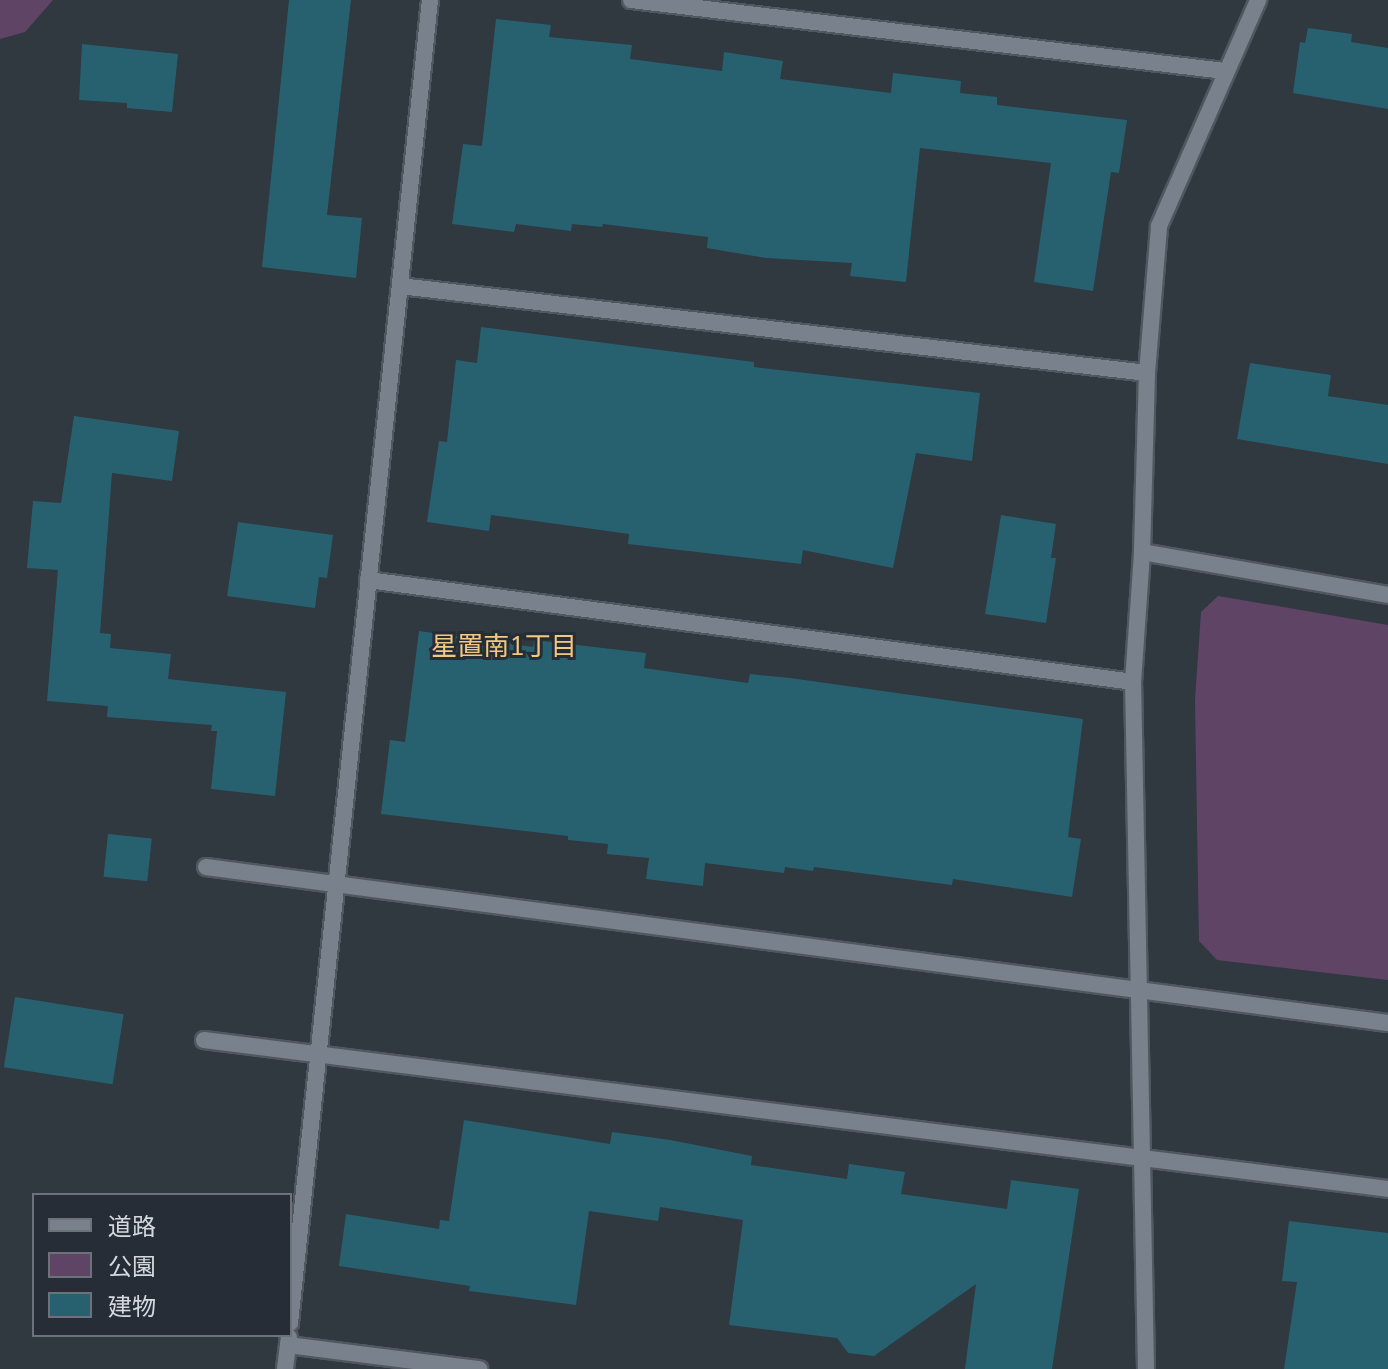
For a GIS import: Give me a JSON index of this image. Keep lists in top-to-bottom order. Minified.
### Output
{"districts":["星置南1丁目"],"legend":["道路","公園","建物"]}
